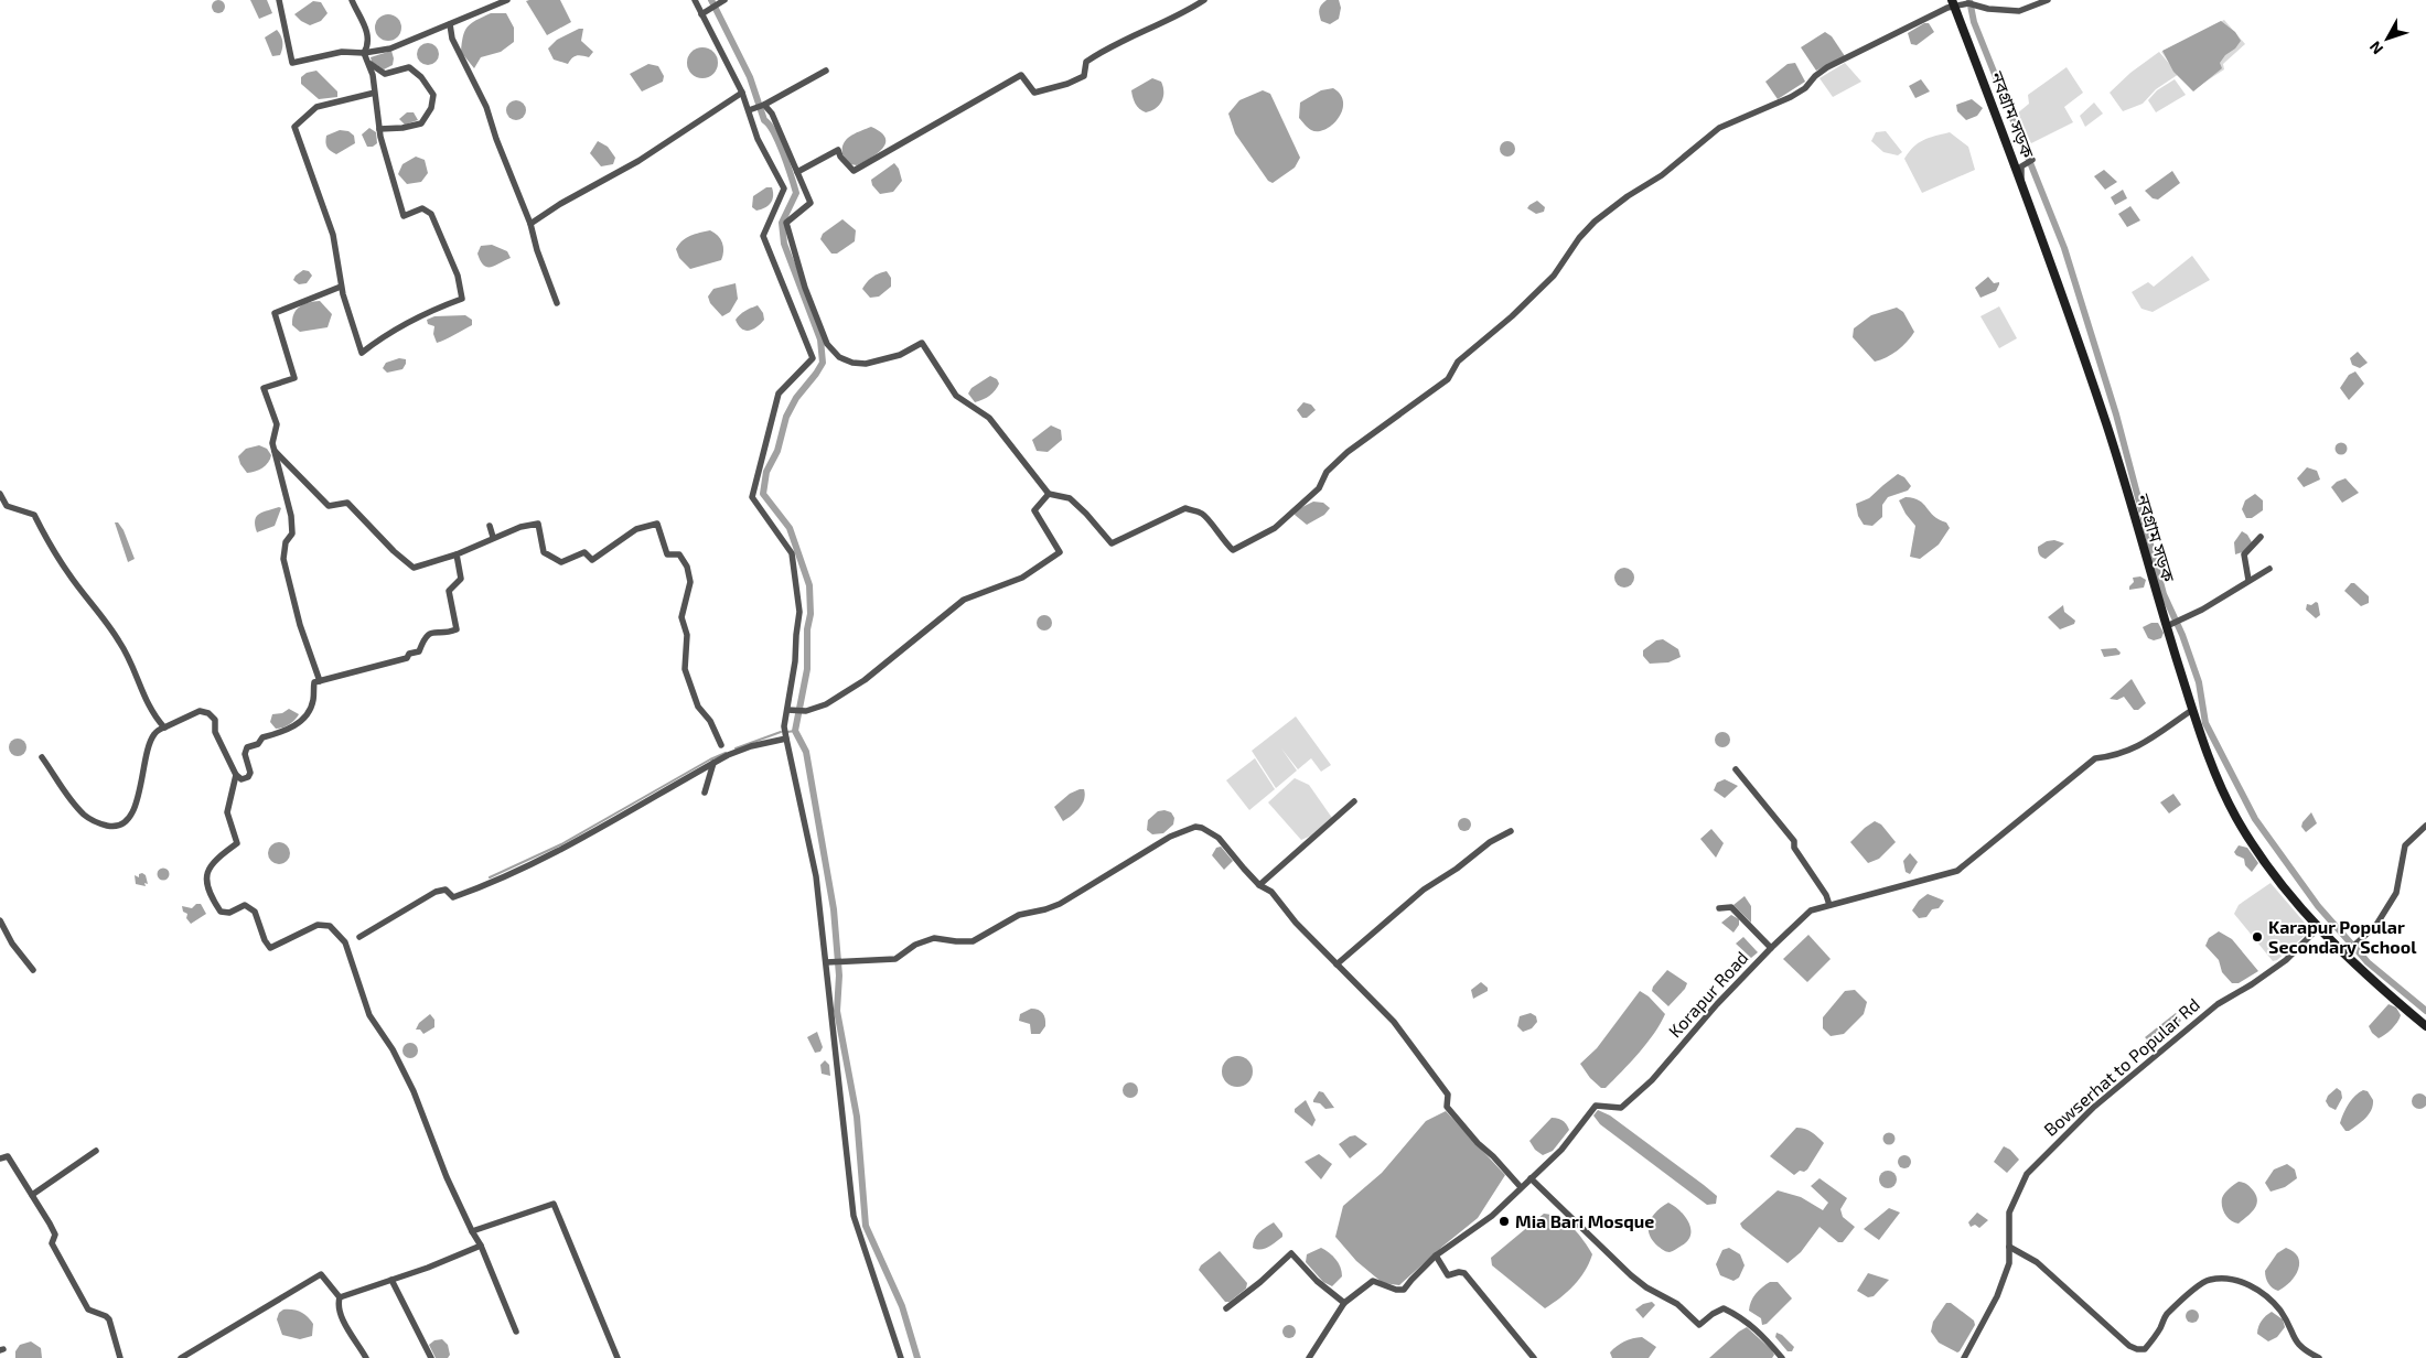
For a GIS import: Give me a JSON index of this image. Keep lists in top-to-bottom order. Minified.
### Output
{"streets":{"main road":["নবগ্রাম সড়ক"],"street":["Korapur Road","Bowserhat to Popular Rd"]},"crossings":[["নবগ্রাম সড়ক","Korapur Road"],["নবগ্রাম সড়ক","Bowserhat to Popular Rd"]],"places":["Karapur Popular Secondary School","Mia Bari Mosque"],"north":"bottom left"}
